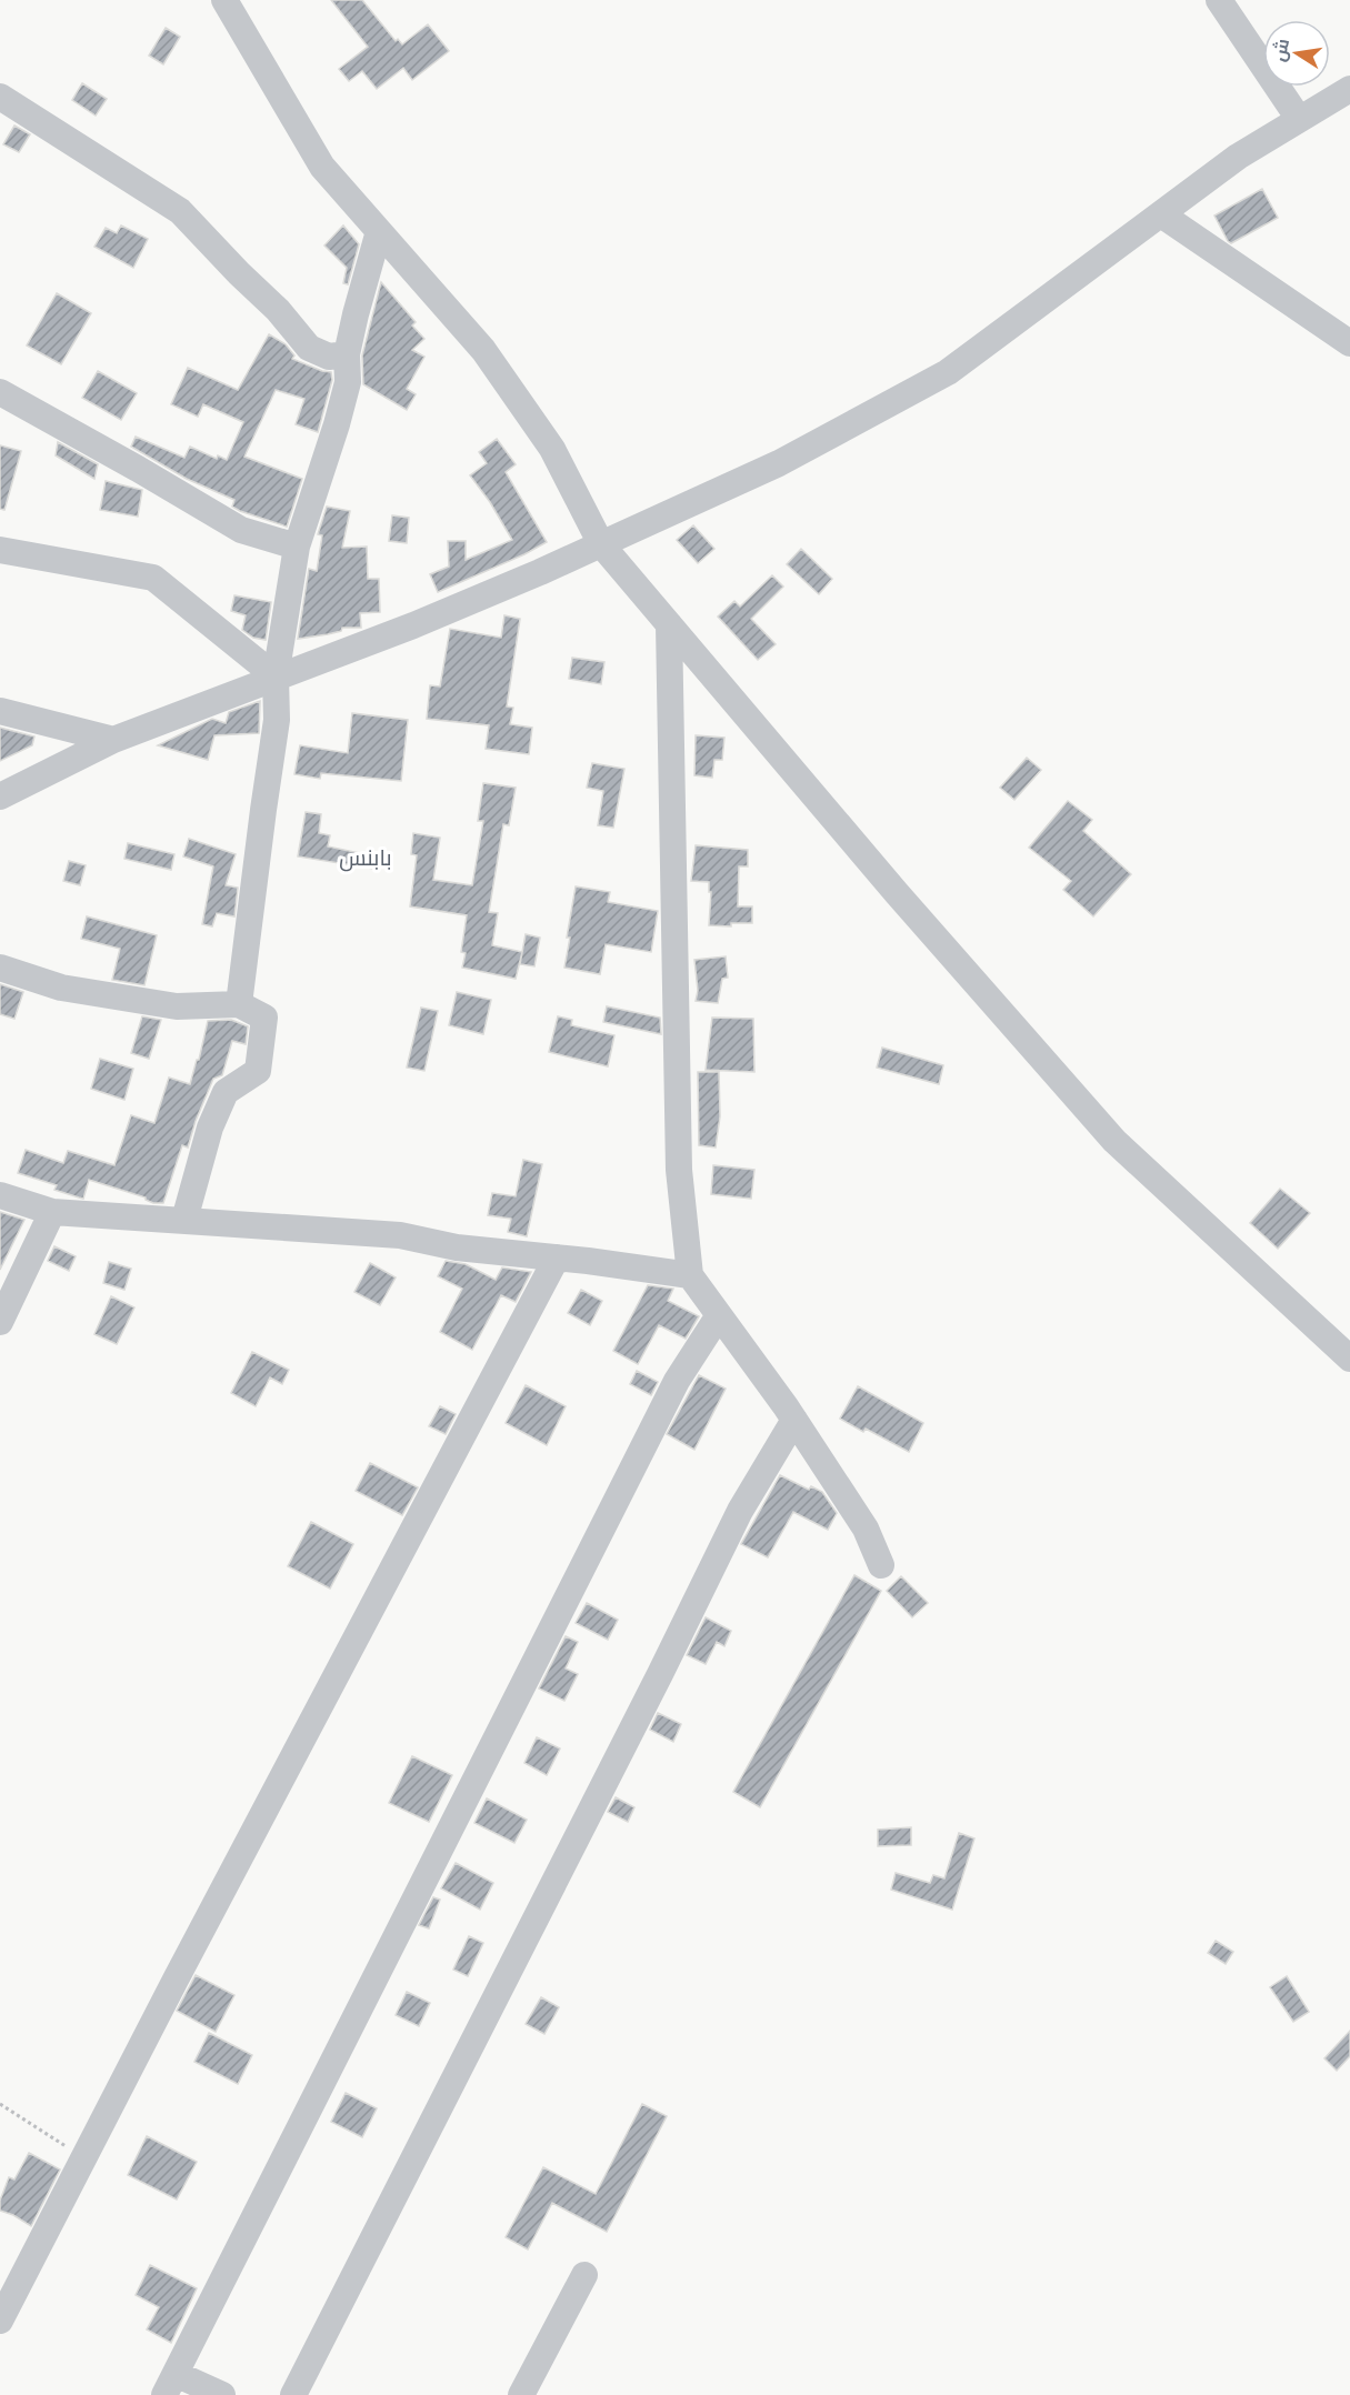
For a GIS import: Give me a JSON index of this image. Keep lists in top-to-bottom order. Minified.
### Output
{"districts":["بابنس"],"north":"left"}
